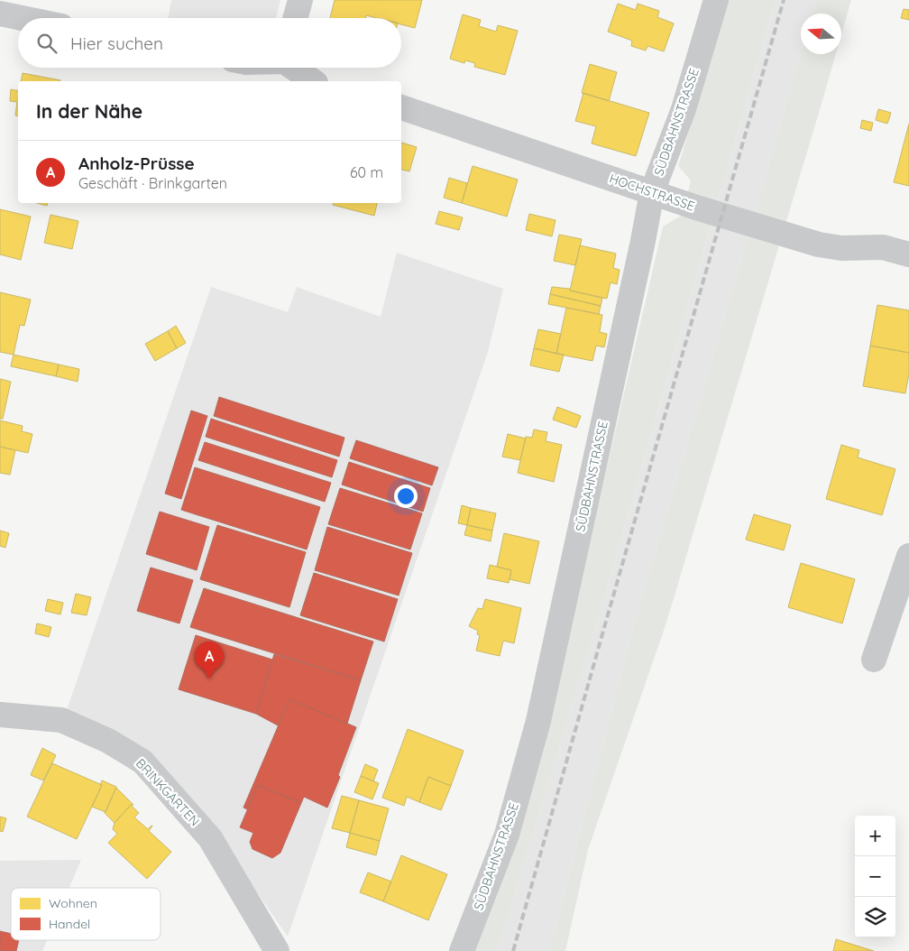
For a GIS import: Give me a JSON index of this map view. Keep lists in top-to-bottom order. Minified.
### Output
{"streets":{"street":["SÜDBAHNSTRASSE","HOCHSTRASSE","BRINKGARTEN"]},"crossings":[["SÜDBAHNSTRASSE","HOCHSTRASSE"]],"legend":["Wohnen","Handel"],"north":"left","page":{"search":"Hier suchen","heading":"In der Nähe","list":[{"mark":"A","name":"Anholz-Prüsse","note":"Geschäft · Brinkgarten","value":"60 m"}],"pins":"A","map_buttons":["+","−"]}}
